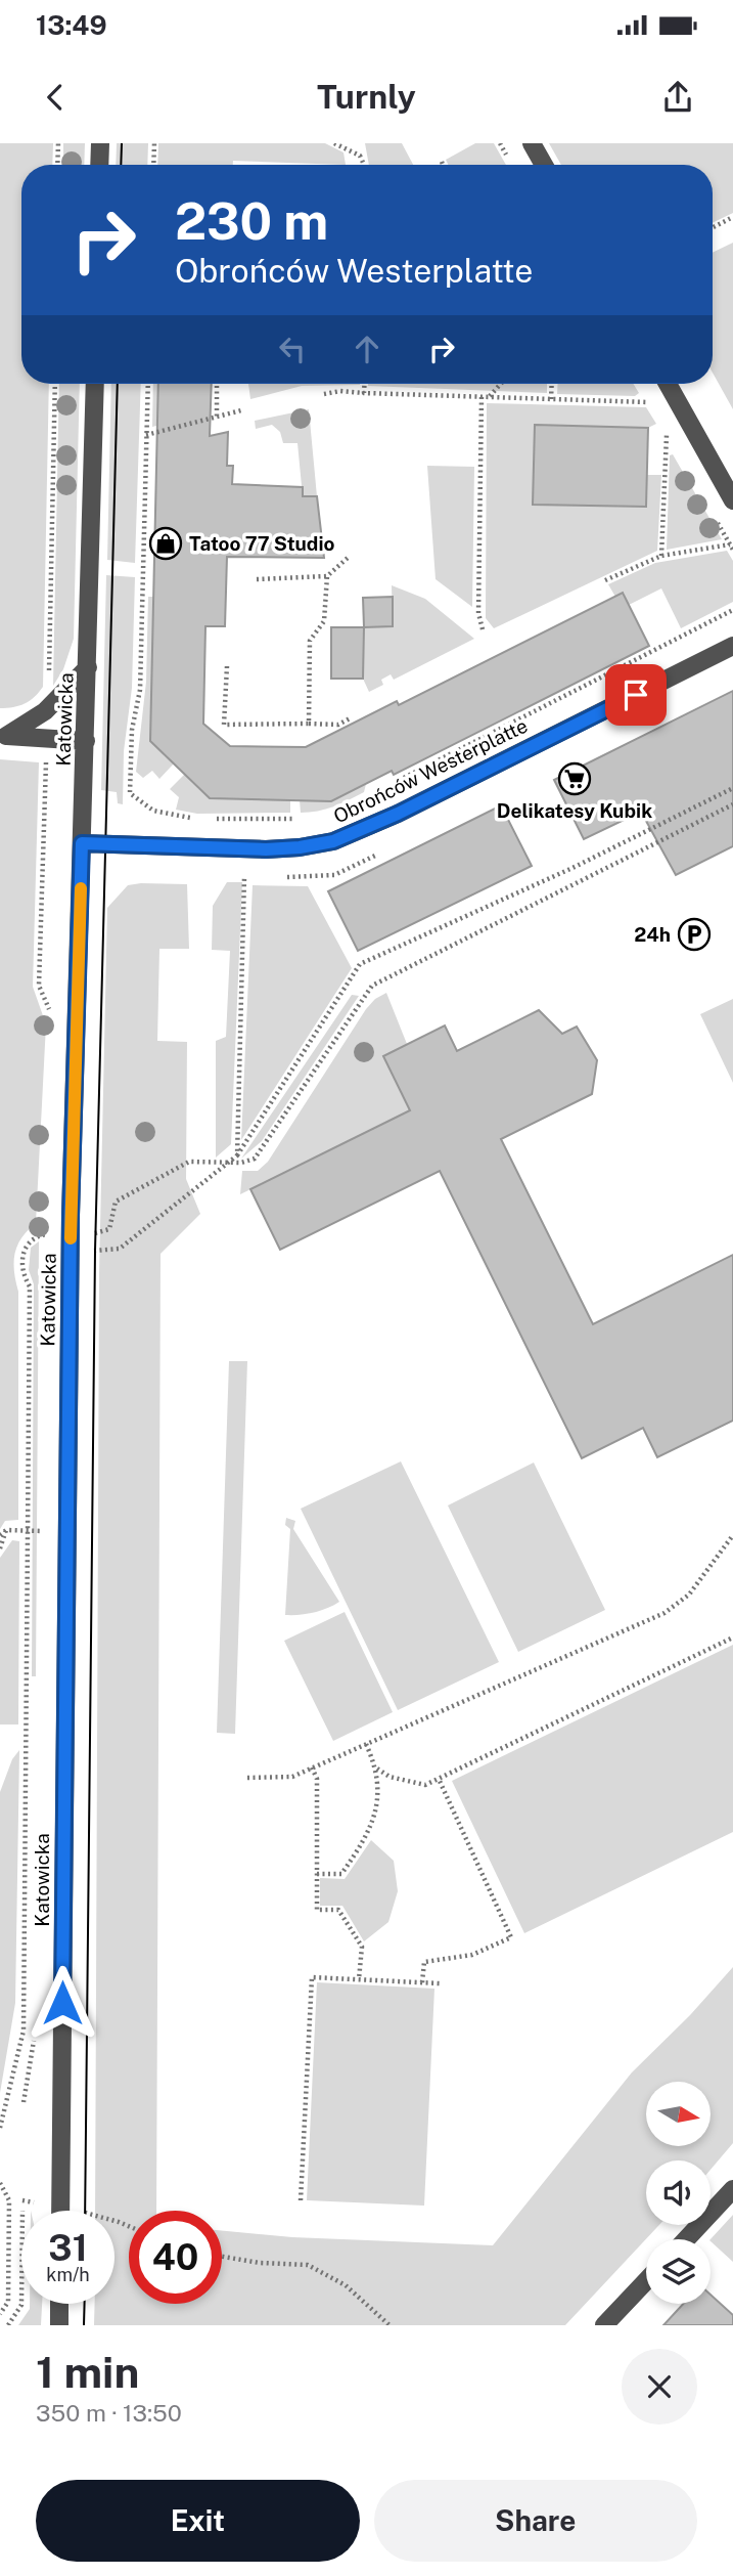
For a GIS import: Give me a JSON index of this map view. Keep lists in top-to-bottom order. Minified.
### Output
{"streets":{"street":["Katowicka","Obrońców Westerplatte"]},"crossings":[["Katowicka","Obrońców Westerplatte"]],"places":{"shop":["Tatoo 77 Studio"],"supermarket":["Delikatesy Kubik"],"parking":["24h"]},"north":"right","page":{"status":"13:49","header":"Turnly","turn":["230 m","Obrońców Westerplatte"],"speed":"31 km/h","limit":"40","heading":["1 min","350 m · 13:50"],"buttons":["Exit","Share"]}}
